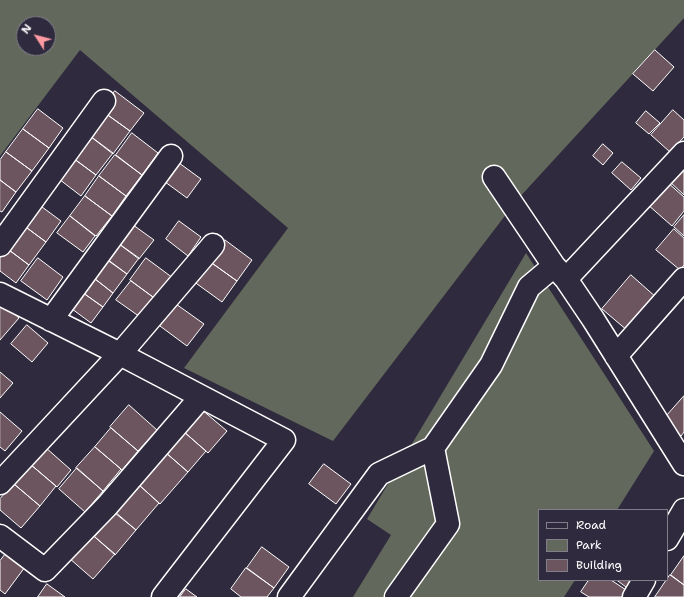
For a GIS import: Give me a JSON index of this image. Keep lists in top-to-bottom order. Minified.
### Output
{"legend":["Road","Park","Building"],"north":"top left"}
